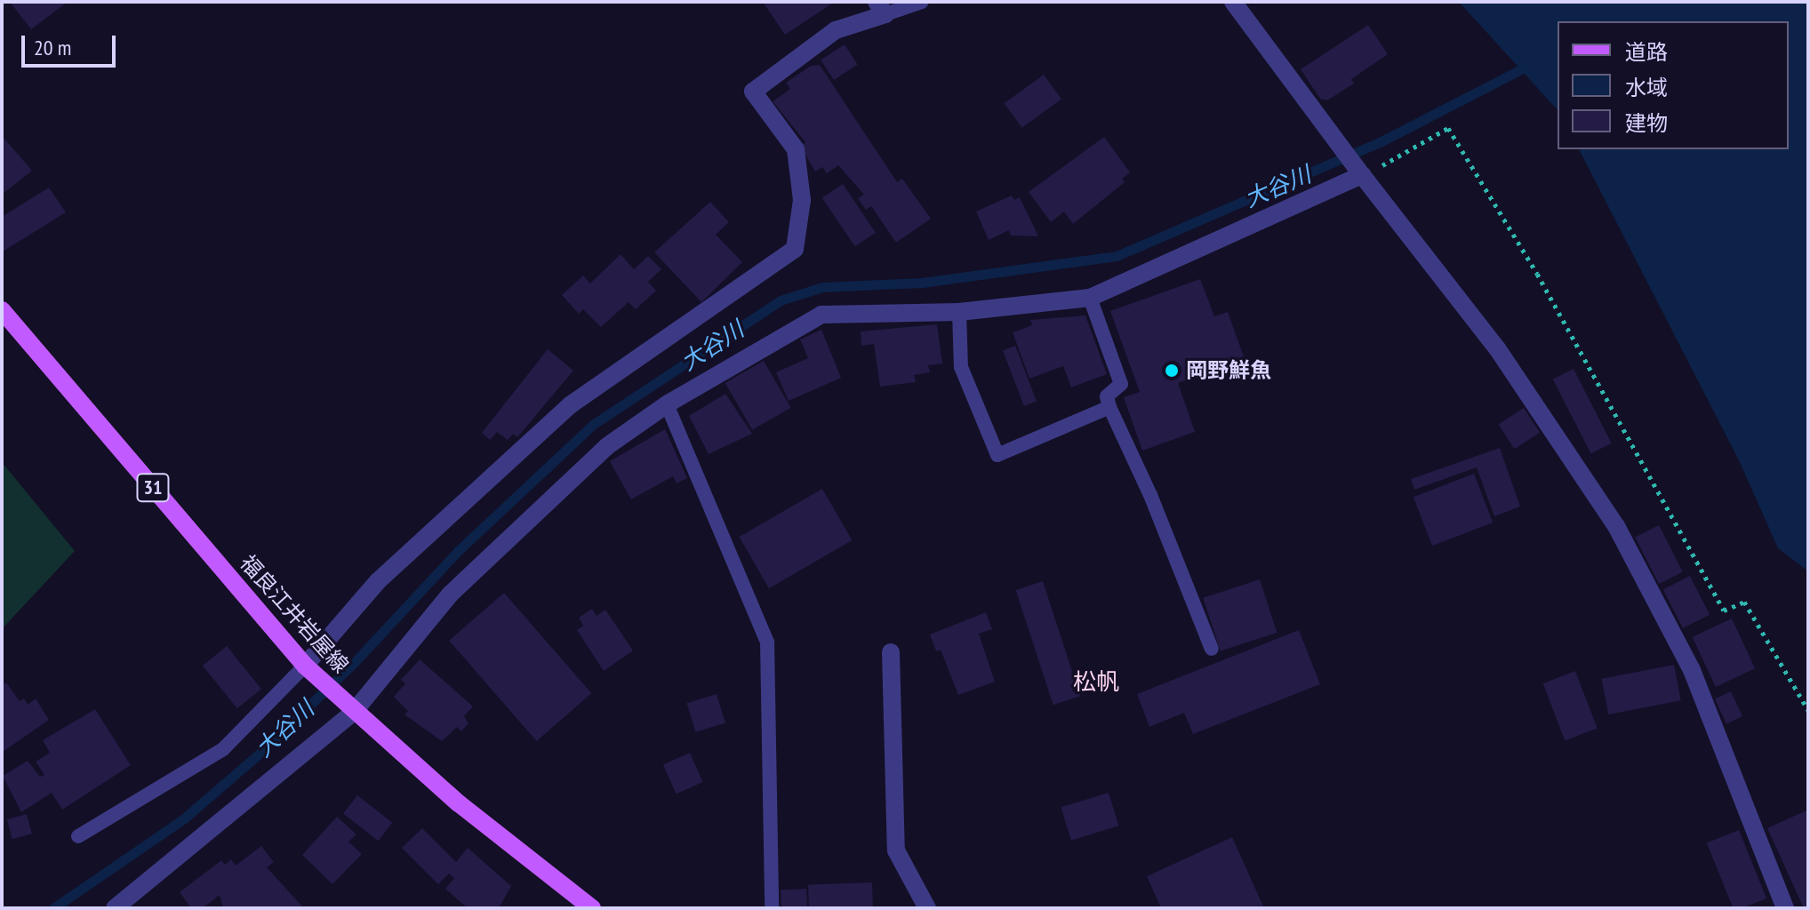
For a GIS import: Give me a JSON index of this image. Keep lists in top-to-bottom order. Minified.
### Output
{"streets":{"main road":["31","福良江井岩屋線"]},"districts":["松帆"],"water":["大谷川"],"places":["岡野鮮魚"],"legend":["道路","水域","建物"],"scale_bar":"20 m"}
